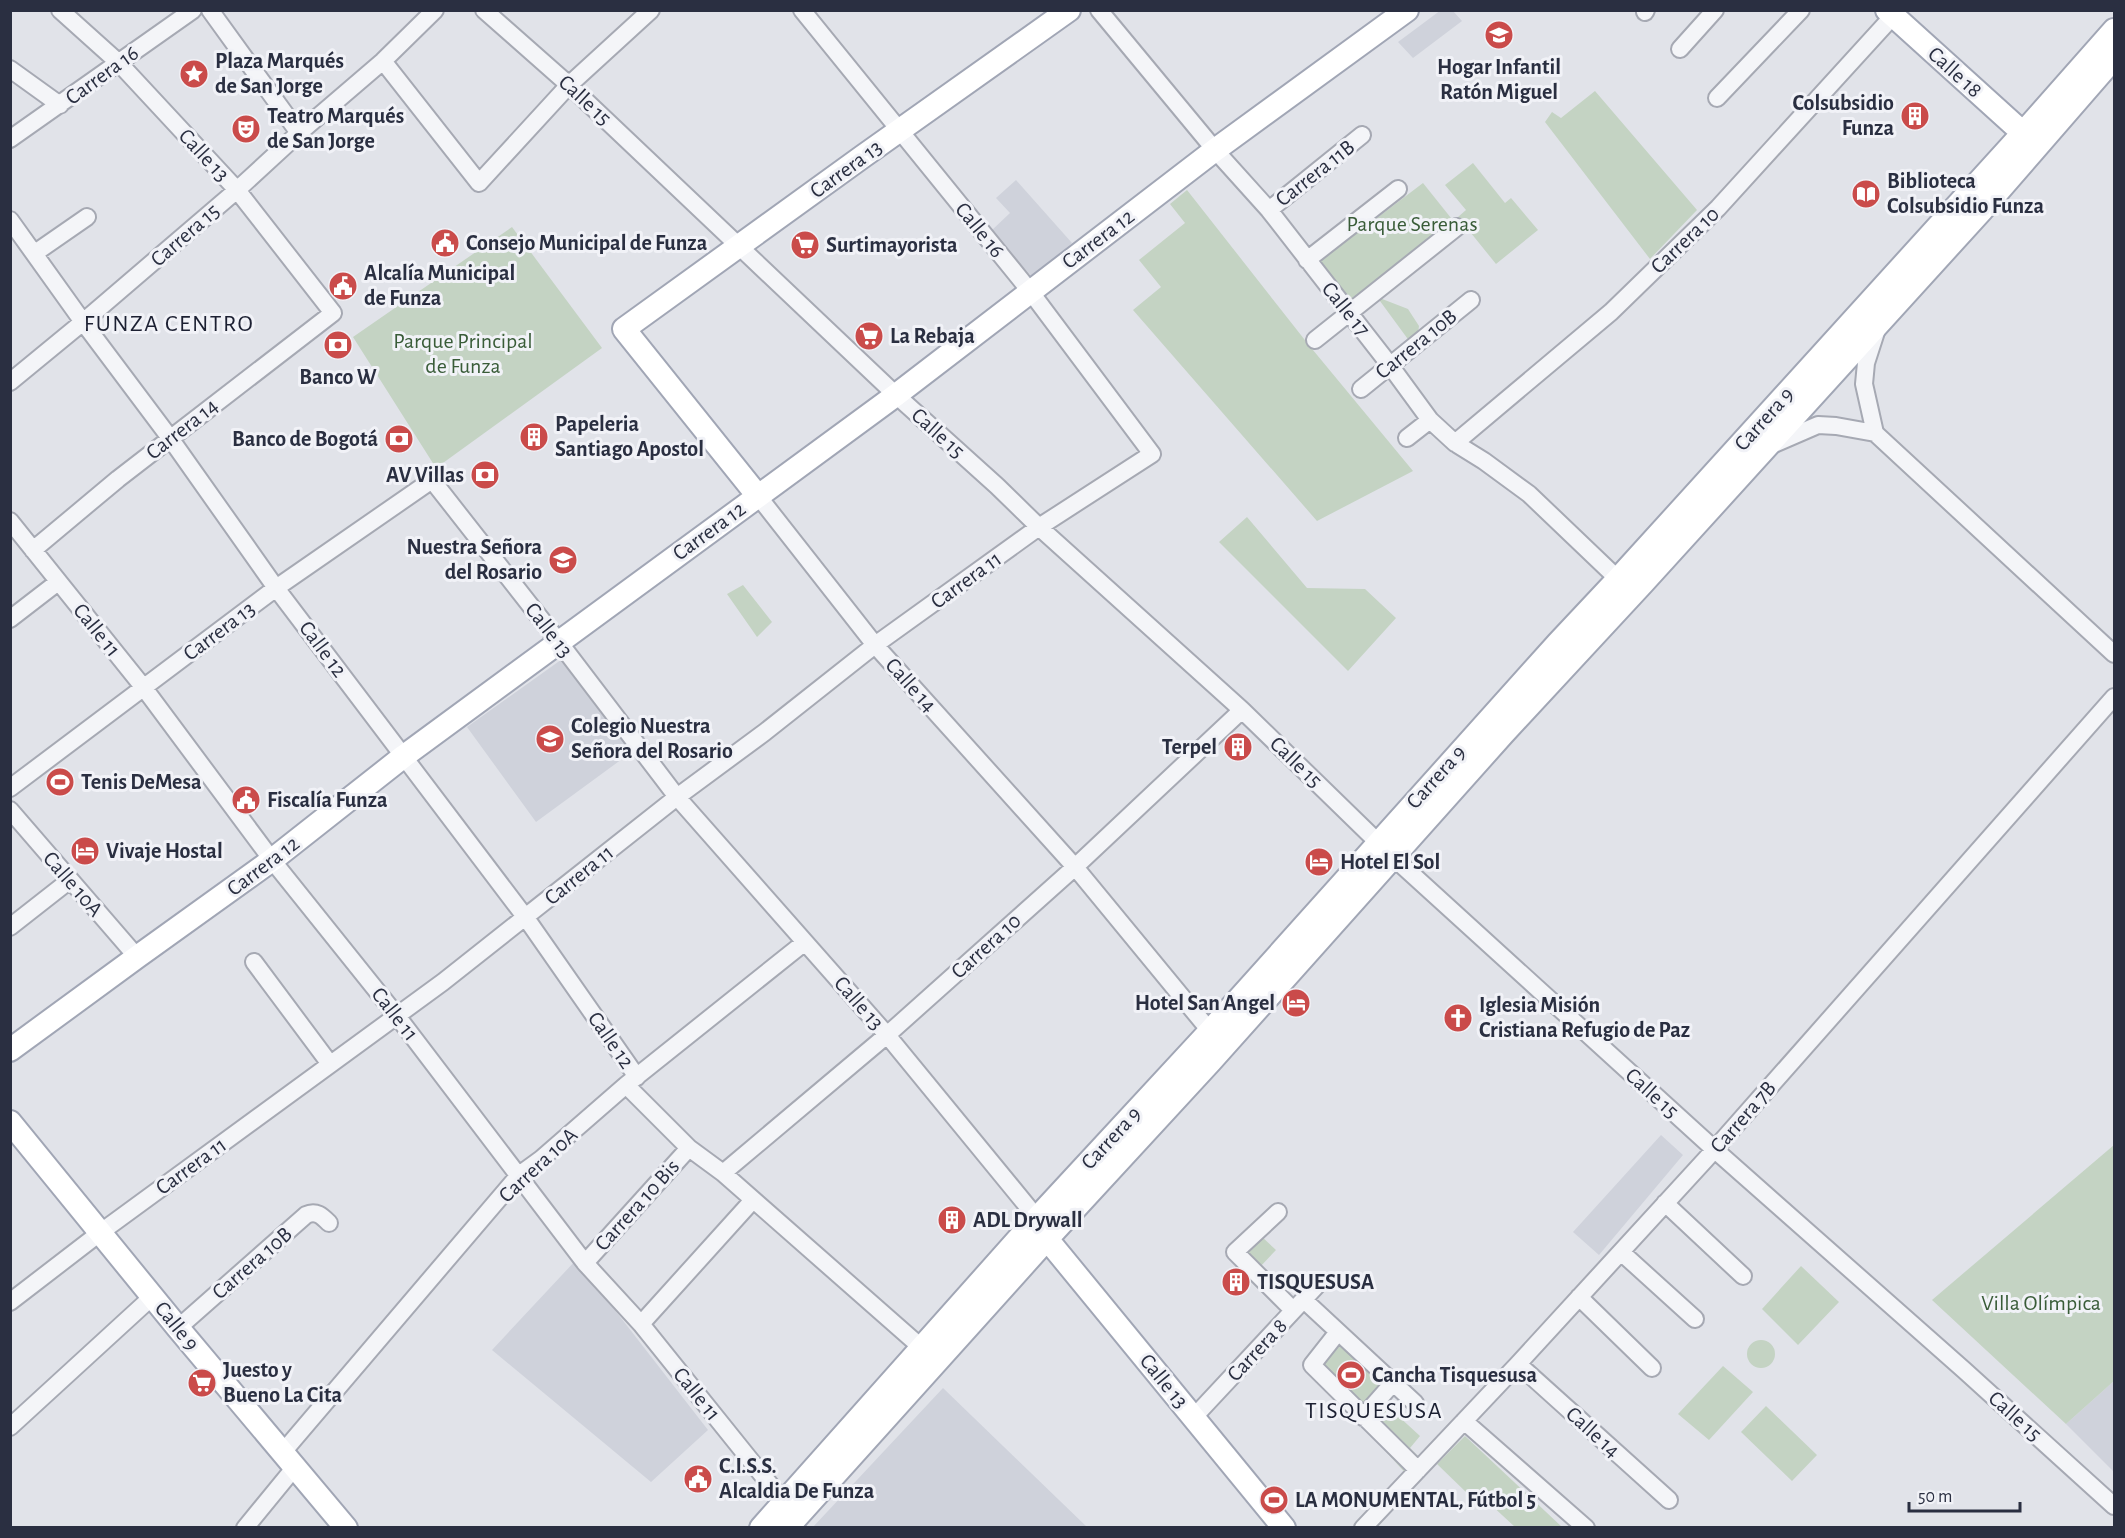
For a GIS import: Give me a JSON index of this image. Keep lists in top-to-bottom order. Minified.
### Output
{"streets":{"main road":["Calle 18","Calle 13","Carrera 13","Carrera 12","Carrera 9","Calle 14","Calle 9"],"street":["Carrera 16","Calle 15","Carrera 11B","Calle 16","Carrera 15","Carrera 10","Calle 17","Carrera 10B","Carrera 14","Carrera 11","Calle 11","Calle 12","Calle 10A","Carrera 7B","Carrera 10A","Carrera 10 Bis","Carrera 8"]},"crossings":[["Calle 18","Carrera 10"],["Calle 18","Carrera 9"],["Carrera 16","Calle 13"],["Calle 15","Carrera 13"],["Calle 15","Carrera 12"],["Calle 15","Carrera 10"],["Calle 15","Carrera 9"],["Calle 15","Carrera 11"],["Calle 15","Carrera 7B"],["Calle 13","Carrera 13"],["Calle 13","Carrera 15"],["Calle 13","Carrera 12"],["Calle 13","Carrera 10"],["Calle 13","Carrera 9"],["Calle 13","Carrera 14"],["Calle 13","Carrera 11"],["Calle 13","Carrera 10A"],["Calle 13","Carrera 8"],["Carrera 13","Calle 16"],["Carrera 13","Calle 11"],["Carrera 13","Calle 12"],["Carrera 13","Calle 14"],["Carrera 11B","Calle 17"],["Calle 16","Carrera 12"],["Calle 16","Carrera 11"],["Carrera 15","Calle 12"],["Carrera 12","Calle 17"],["Carrera 12","Calle 11"],["Carrera 12","Calle 12"],["Carrera 12","Calle 14"],["Carrera 12","Calle 10A"],["Carrera 10","Calle 17"],["Carrera 10","Calle 12"],["Carrera 10","Calle 14"],["Calle 17","Carrera 10B"],["Calle 17","Carrera 9"],["Carrera 10B","Calle 9"],["Carrera 9","Calle 11"],["Carrera 9","Calle 12"],["Carrera 9","Calle 14"],["Carrera 14","Calle 11"],["Carrera 14","Calle 12"],["Carrera 11","Calle 11"],["Carrera 11","Calle 12"],["Carrera 11","Calle 14"],["Carrera 11","Calle 9"],["Calle 11","Carrera 10A"],["Calle 11","Carrera 10 Bis"],["Calle 12","Carrera 10A"],["Calle 12","Carrera 10 Bis"],["Calle 14","Carrera 7B"],["Carrera 10A","Calle 9"]],"districts":["FUNZA CENTRO","TISQUESUSA"],"parks":["Parque Serenas","Parque Principal de Funza","Villa Olímpica"],"places":{"school or university":["Hogar Infantil Ratón Miguel","Nuestra Señora del Rosario","Colegio Nuestra Señora del Rosario"],"place":["Plaza Marqués de San Jorge"],"building":["Colsubsidio Funza","Papeleria Santiago Apostol","Terpel","ADL Drywall","TISQUESUSA"],"theatre":["Teatro Marqués de San Jorge"],"library":["Biblioteca Colsubsidio Funza"],"public building":["Consejo Municipal de Funza","Alcalía Municipal de Funza","Fiscalía Funza","C.I.S.S. Alcaldia De Funza"],"supermarket":["Surtimayorista","La Rebaja","Juesto y Bueno La Cita"],"bank":["Banco W","Banco de Bogotá","AV Villas"],"sports":["Tenis DeMesa","Cancha Tisquesusa","LA MONUMENTAL, Fútbol 5"],"hotel":["Vivaje Hostal","Hotel El Sol","Hotel San Angel"],"church":["Iglesia Misión Cristiana Refugio de Paz"]},"scale_bar":"50 m"}
